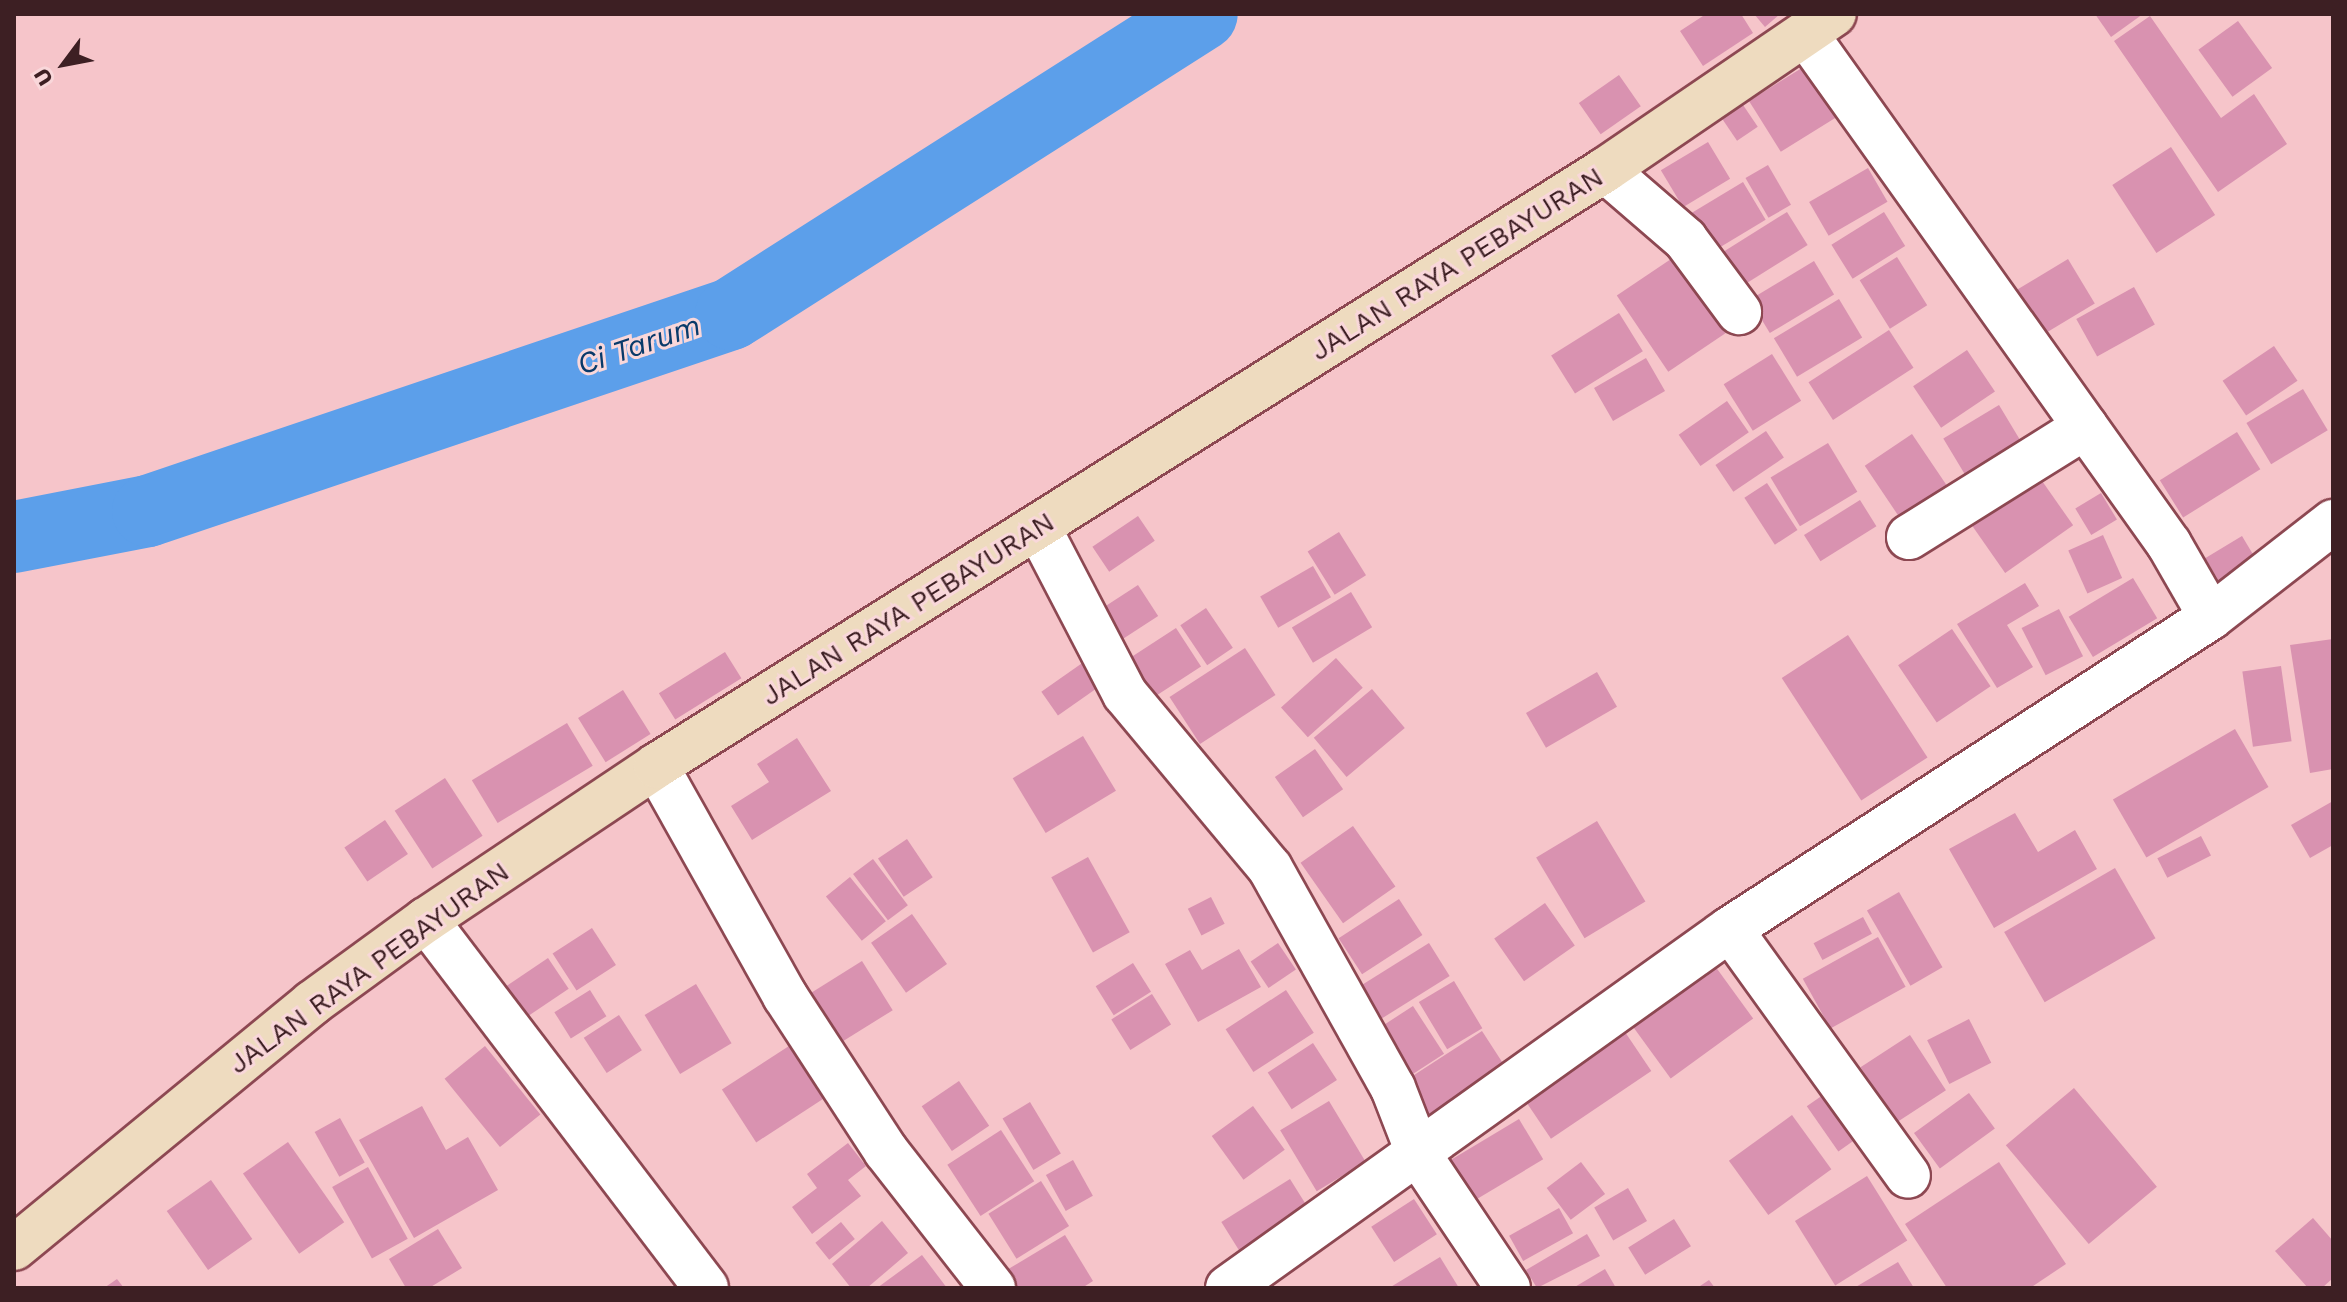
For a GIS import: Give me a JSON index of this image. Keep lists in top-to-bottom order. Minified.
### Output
{"streets":{"main road":["JALAN RAYA PEBAYURAN"]},"water":["Ci Tarum"],"north":"bottom left"}
